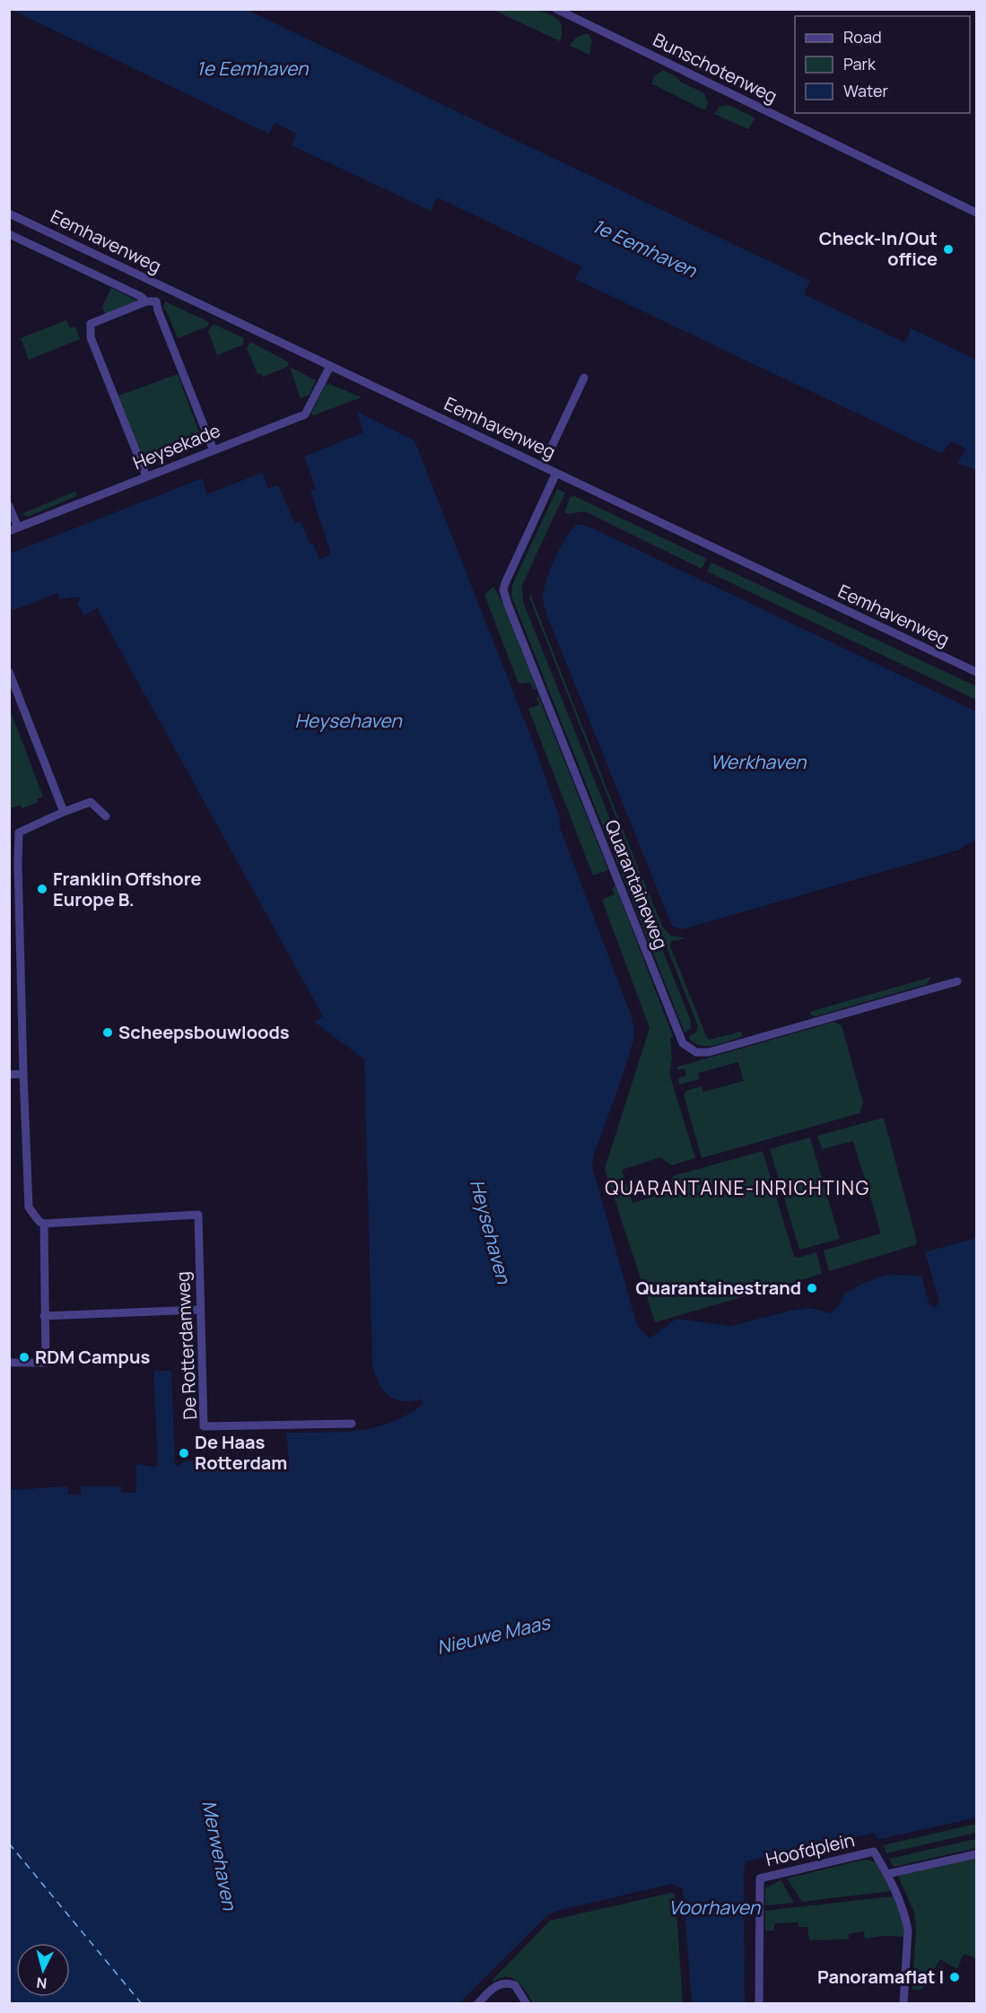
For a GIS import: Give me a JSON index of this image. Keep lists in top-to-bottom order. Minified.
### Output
{"streets":{"street":["Bunschotenweg","Eemhavenweg","Heysekade","Quarantaineweg","De Rotterdamweg","Hoofdplein"]},"crossings":[["Eemhavenweg","Heysekade"],["Eemhavenweg","Quarantaineweg"]],"districts":["QUARANTAINE-INRICHTING"],"water":["1e Eemhaven","Heysehaven","Werkhaven","Nieuwe Maas","Merwehaven","Voorhaven"],"places":["Check-In/Out office","Franklin Offshore Europe B.","Scheepsbouwloods","Quarantainestrand","RDM Campus","De Haas Rotterdam","Panoramaflat I"],"legend":["Road","Park","Water"],"north":"bottom"}
